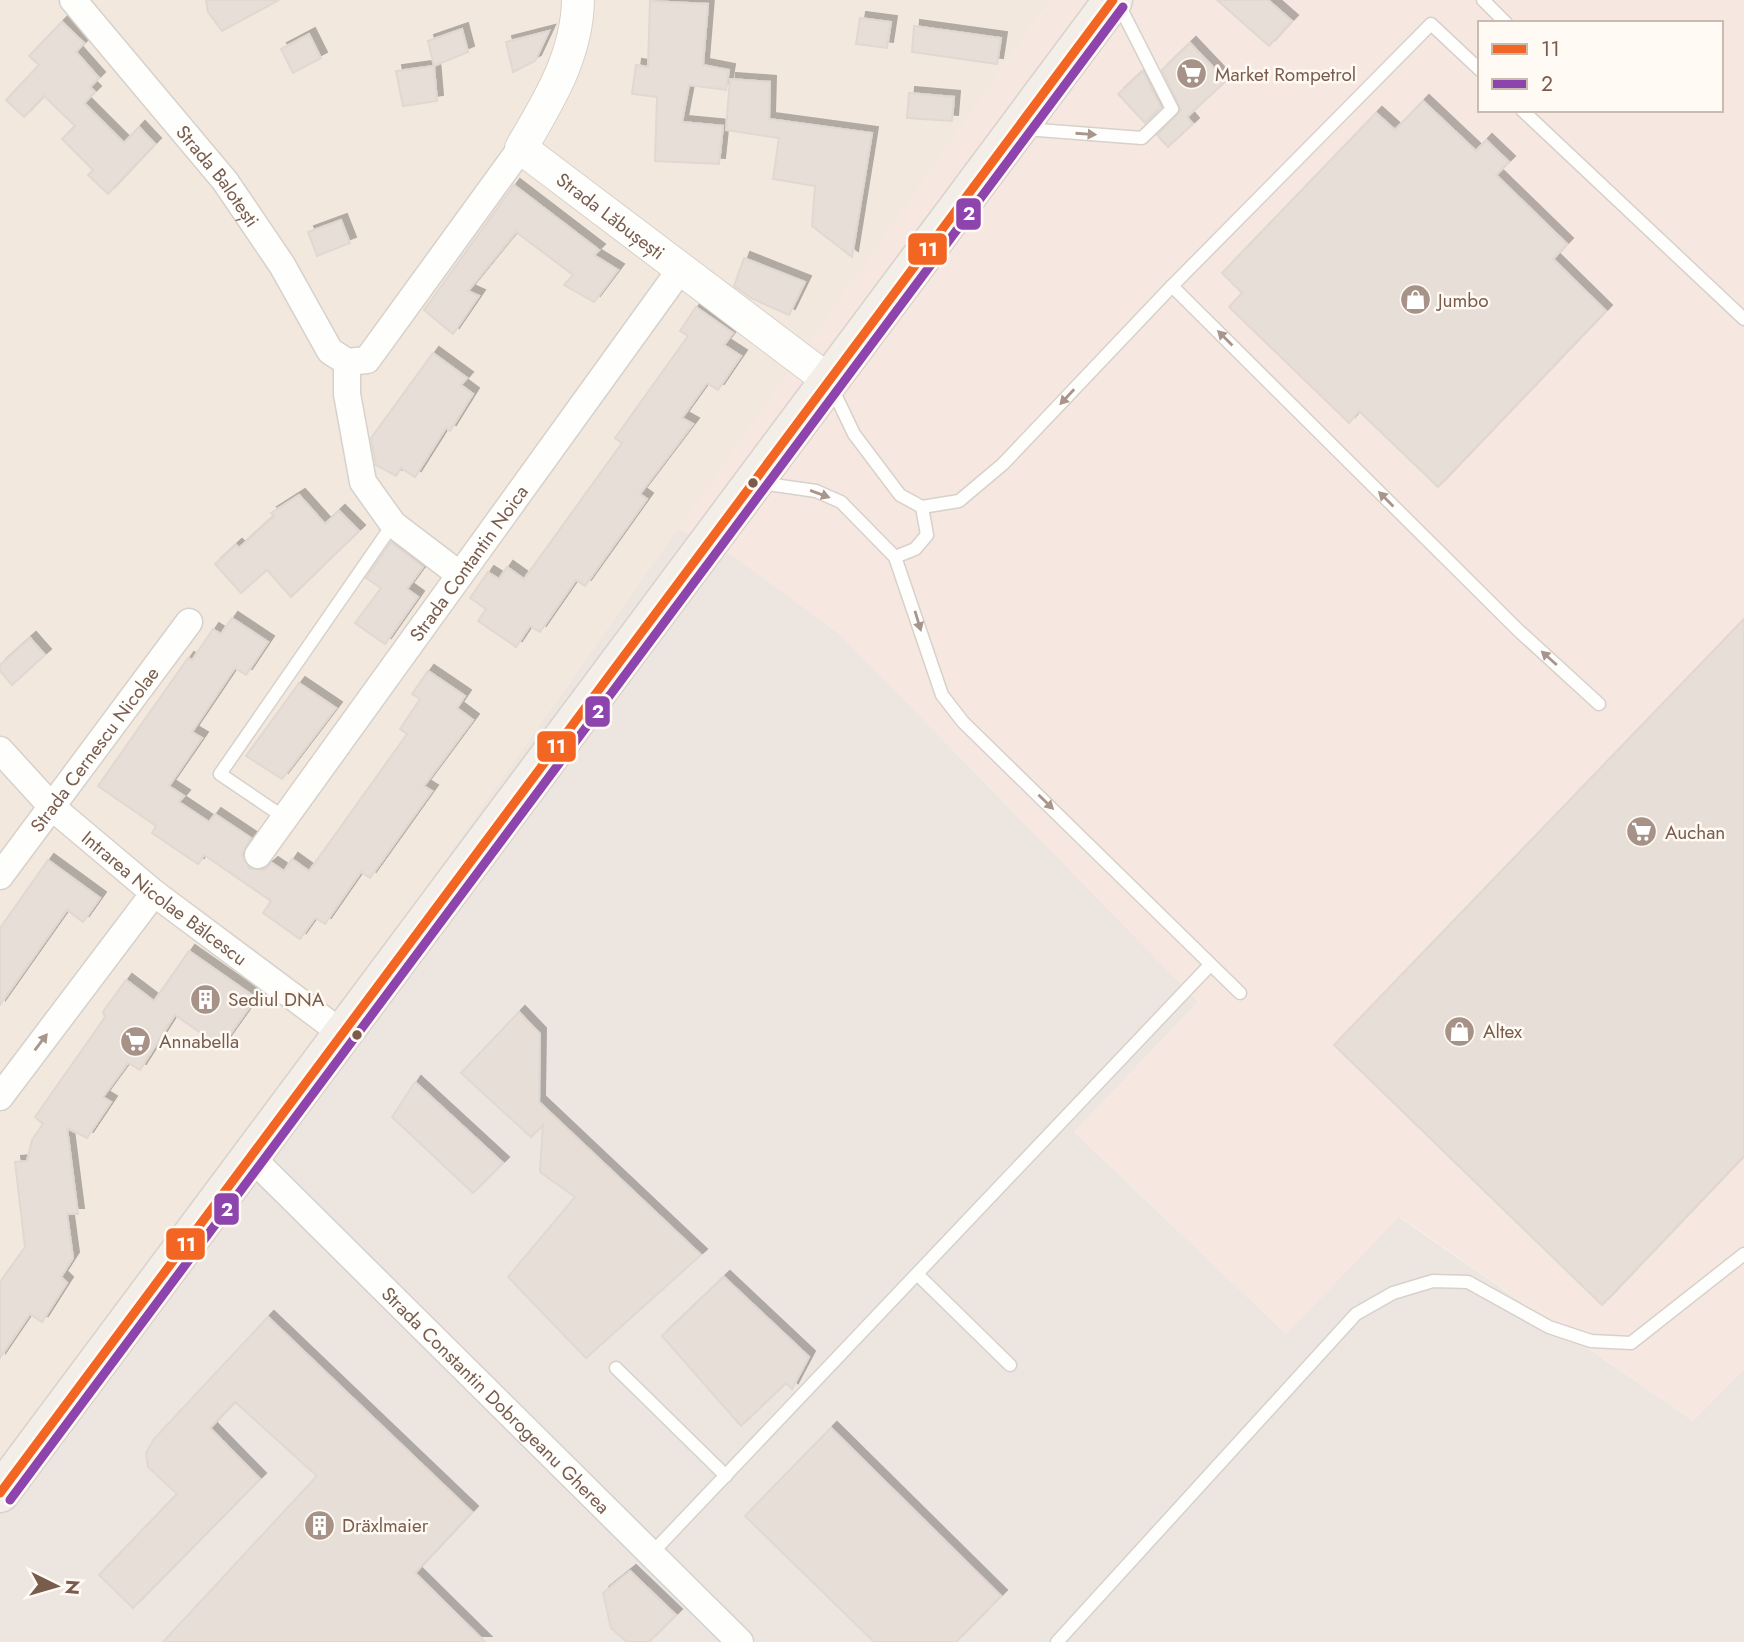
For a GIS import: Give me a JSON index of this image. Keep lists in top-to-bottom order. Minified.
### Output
{"streets":{"street":["Strada Balotești","Strada Lăbușești","Strada Contantin Noica","Strada Cernescu Nicolae","Intrarea Nicolae Bălcescu","Strada Constantin Dobrogeanu Gherea"]},"crossings":[["Strada Lăbușești","Strada Contantin Noica"],["Strada Cernescu Nicolae","Intrarea Nicolae Bălcescu"]],"places":{"supermarket":["Market Rompetrol","Auchan","Annabella"],"shop":["Jumbo","Altex"],"building":["Sediul DNA","Dräxlmaier"]},"lines":["transit line 11","transit line 2"],"legend":["11","2"],"north":"right"}
